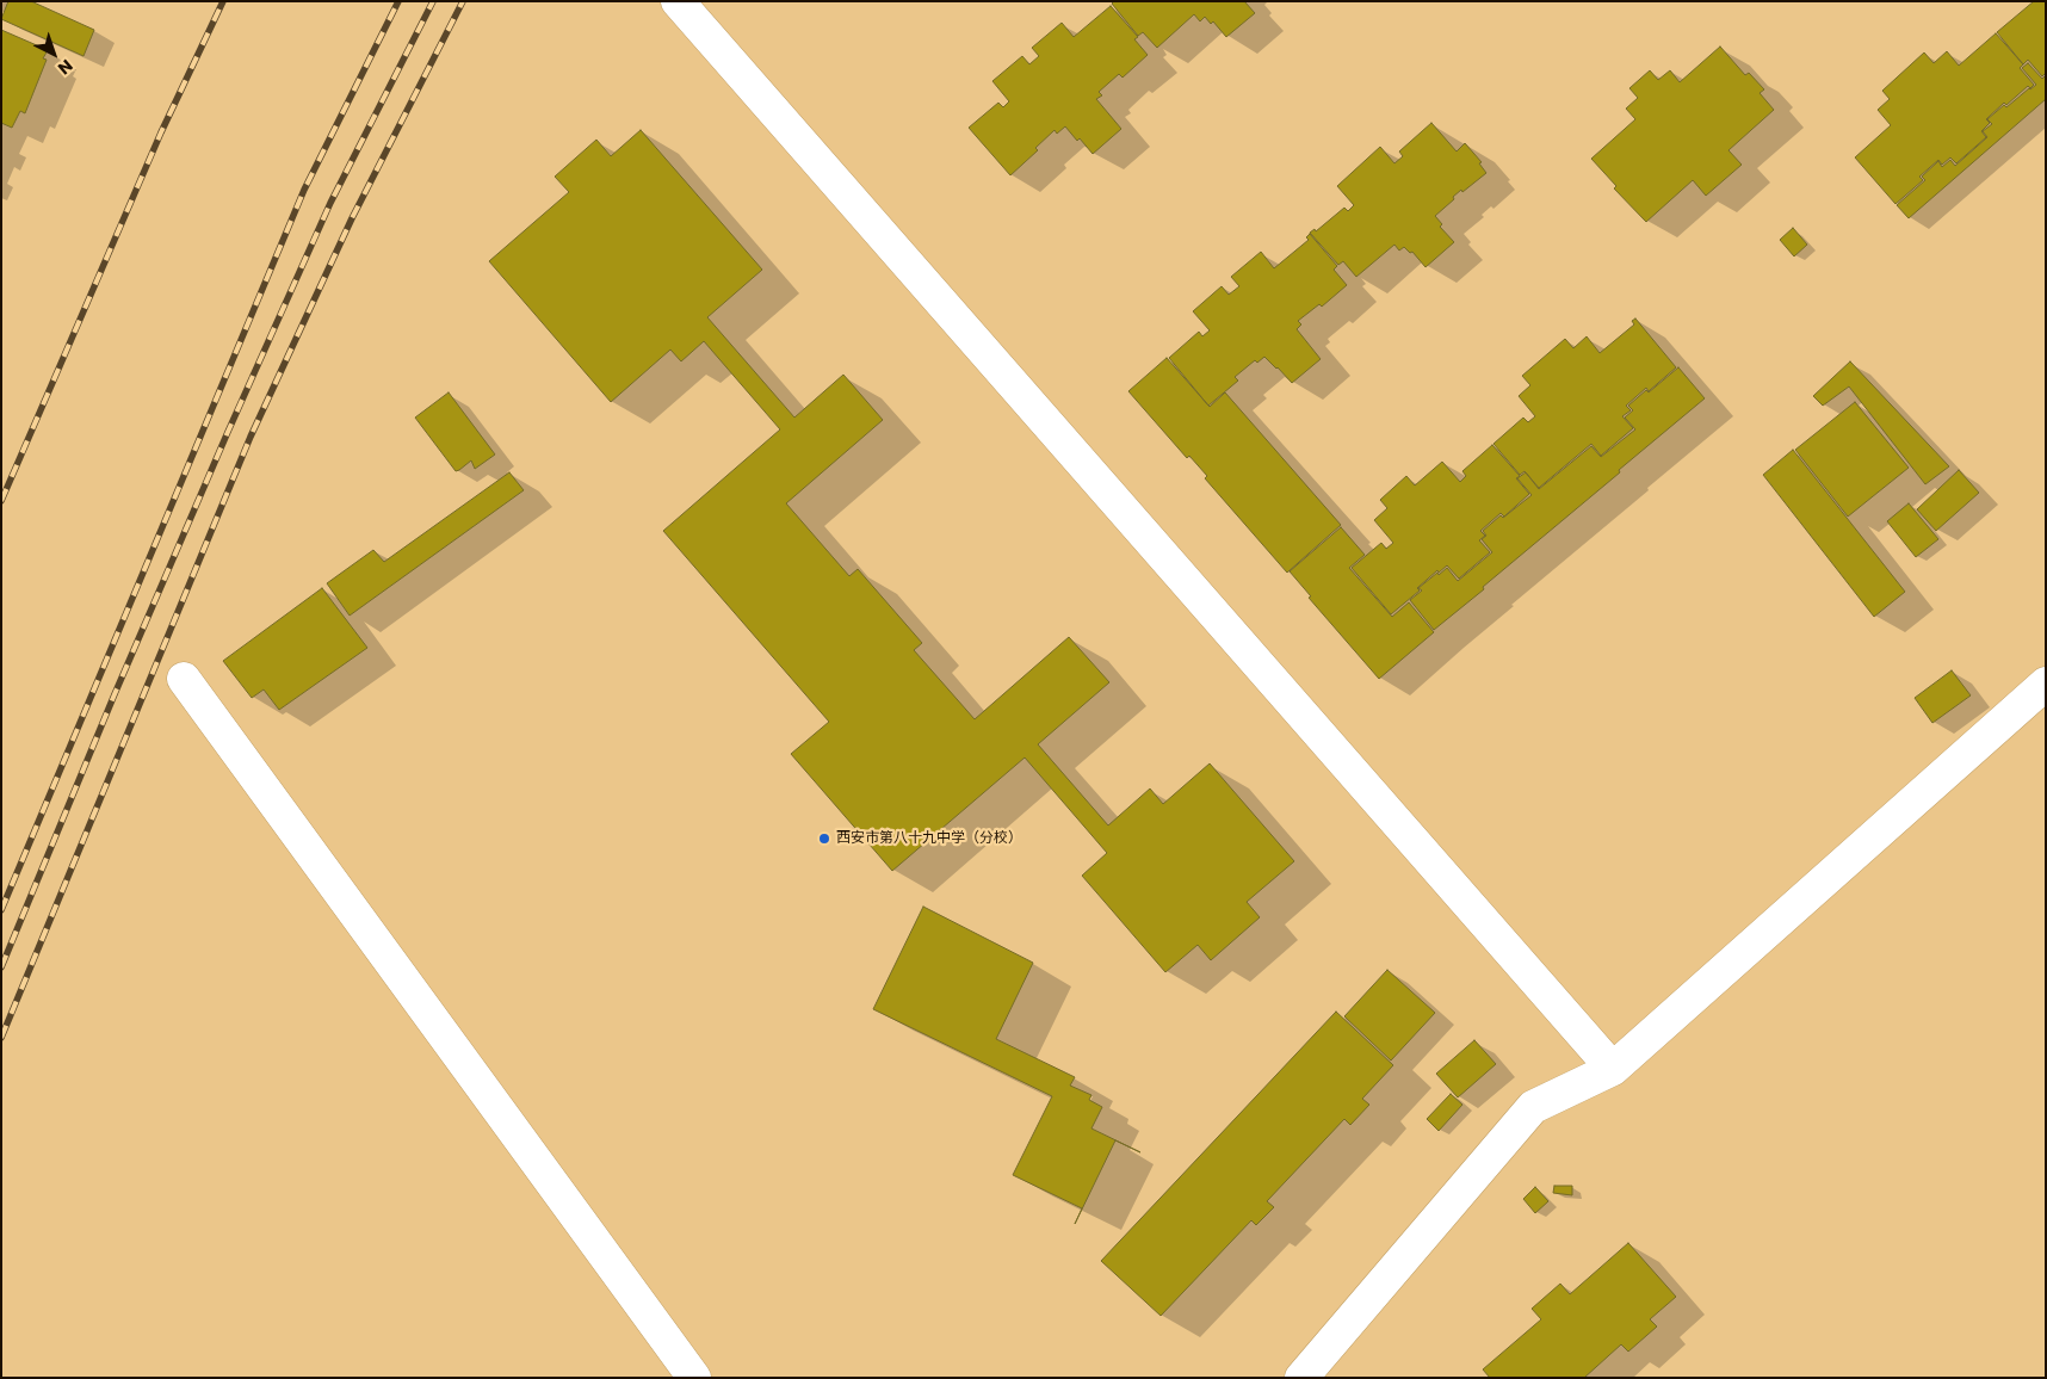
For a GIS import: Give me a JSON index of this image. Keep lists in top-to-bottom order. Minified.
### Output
{"places":["西安市第八十九中学（分校）"],"north":"bottom right"}
